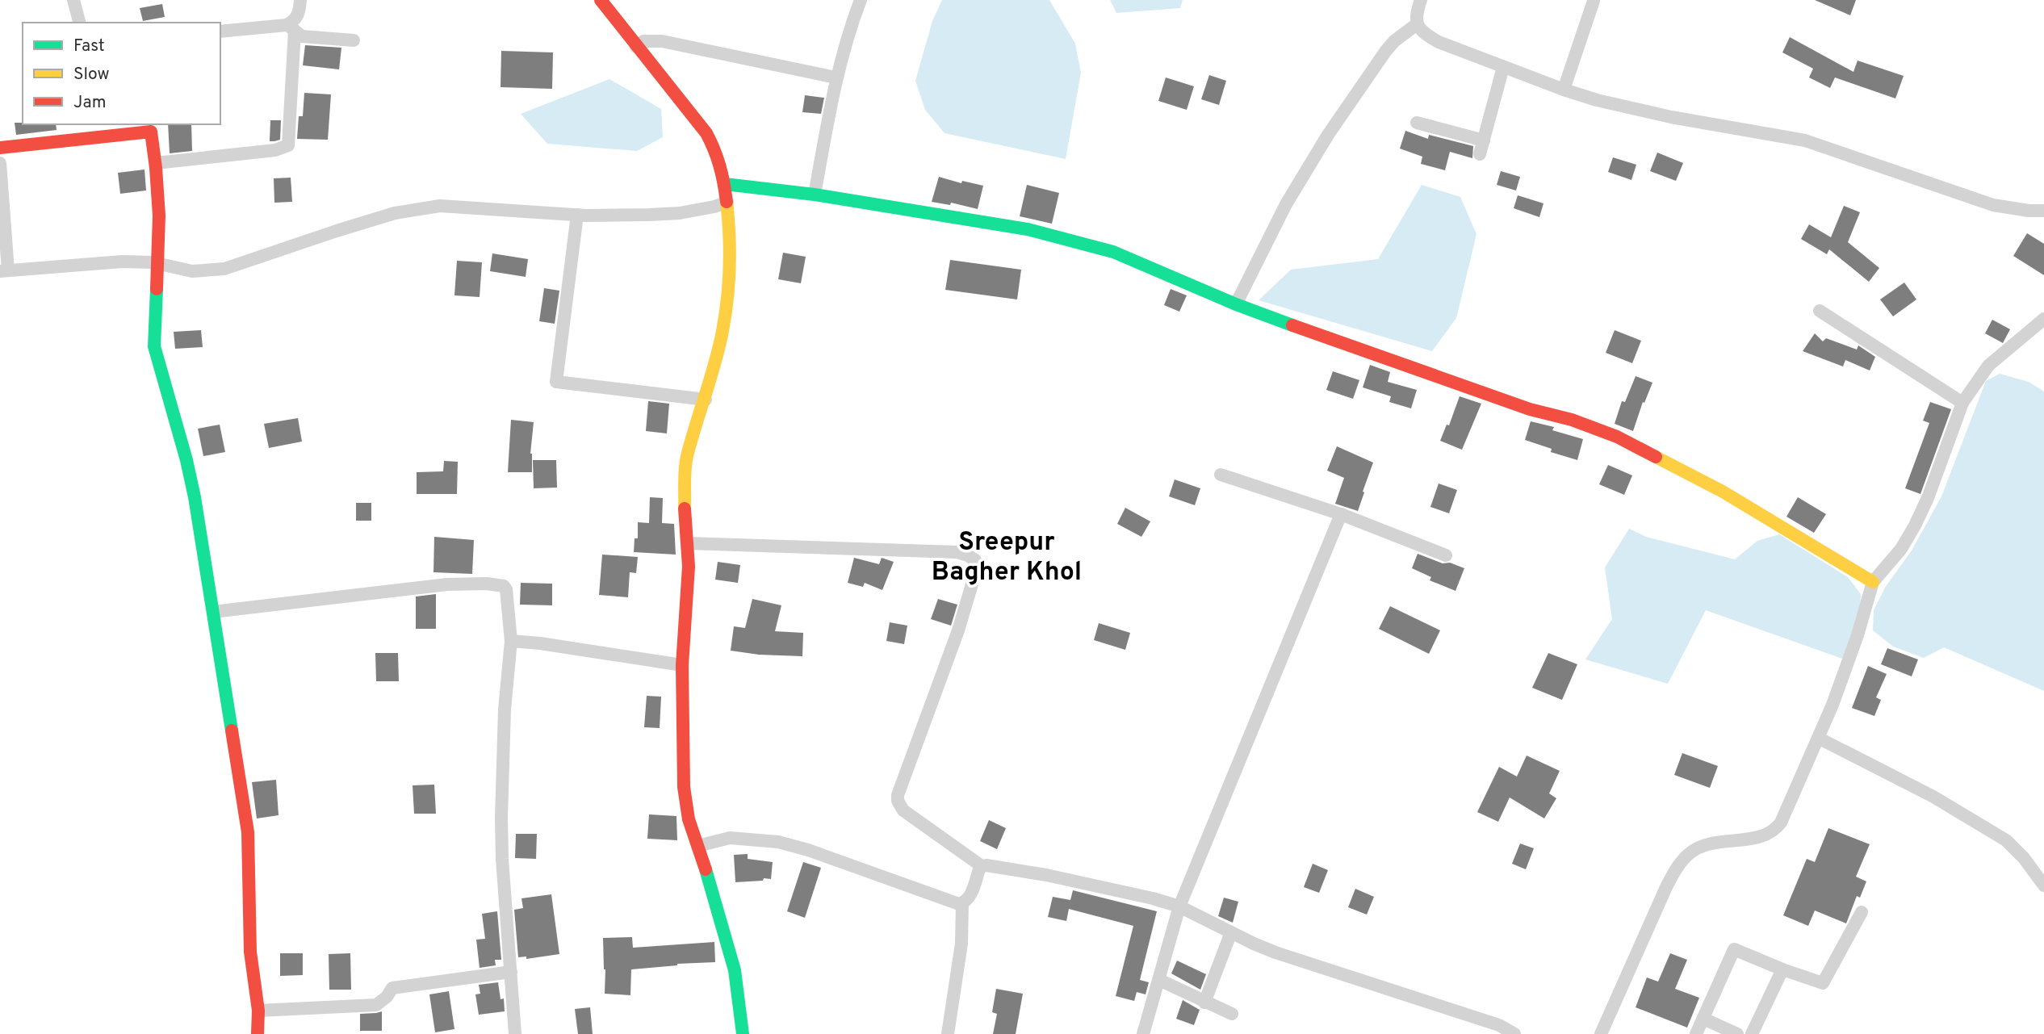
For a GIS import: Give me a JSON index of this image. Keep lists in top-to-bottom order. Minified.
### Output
{"districts":["Sreepur Bagher Khol"],"legend":["Fast","Slow","Jam"]}
